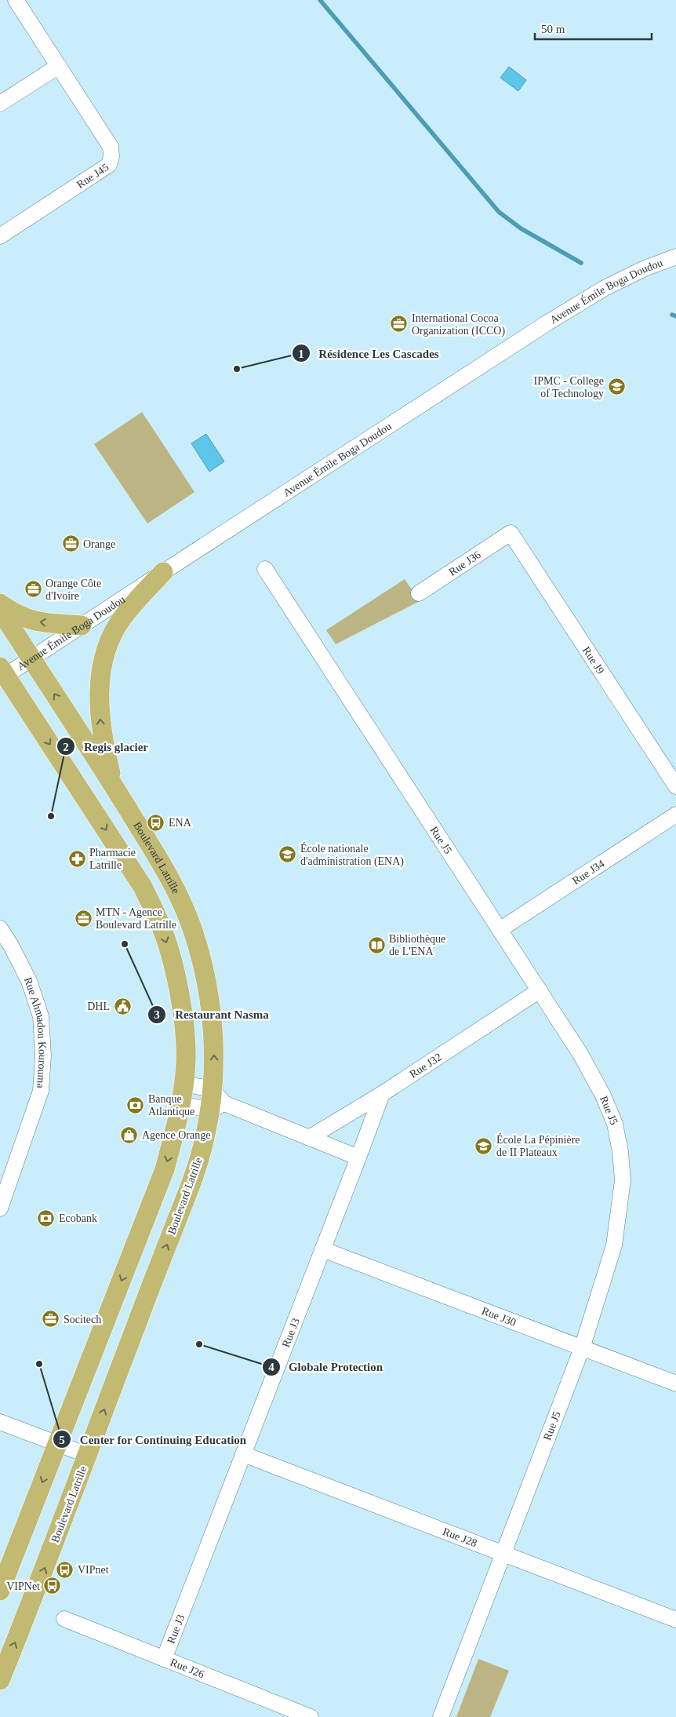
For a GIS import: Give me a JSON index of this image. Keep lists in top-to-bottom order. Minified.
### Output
{"streets":{"main road":["Boulevard Latrille"],"street":["Rue J45","Avenue Émile Boga Doudou","Rue J36","Rue J9","Rue J5","Rue J34","Rue Ahmadou Kourouma","Rue J32","Rue J30","Rue J3","Rue J28","Rue J26"]},"crossings":[["Avenue Émile Boga Doudou","Boulevard Latrille"],["Rue J36","Rue J9"],["Rue J5","Rue J34"],["Rue J5","Rue J32"],["Rue J5","Rue J30"],["Rue J5","Rue J28"],["Rue J32","Rue J3"],["Rue J30","Rue J3"],["Rue J3","Rue J28"],["Rue J3","Rue J26"]],"places":{"office":["International Cocoa Organization (ICCO)","Orange","Orange Côte d'Ivoire","MTN - Agence Boulevard Latrille","Socitech"],"other":["Résidence Les Cascades","Regis glacier","Restaurant Nasma","Globale Protection","Center for Continuing Education"],"school or university":["IPMC - College of Technology","École nationale d'administration (ENA)","École La Pépinière de II Plateaux"],"bus stop":["ENA","VIPnet","VIPNet"],"pharmacy":["Pharmacie Latrille"],"library":["Bibliothèque de L'ENA"],"public building":["DHL"],"bank":["Banque Atlantique","Ecobank"],"shop":["Agence Orange"]},"scale_bar":"50 m"}
